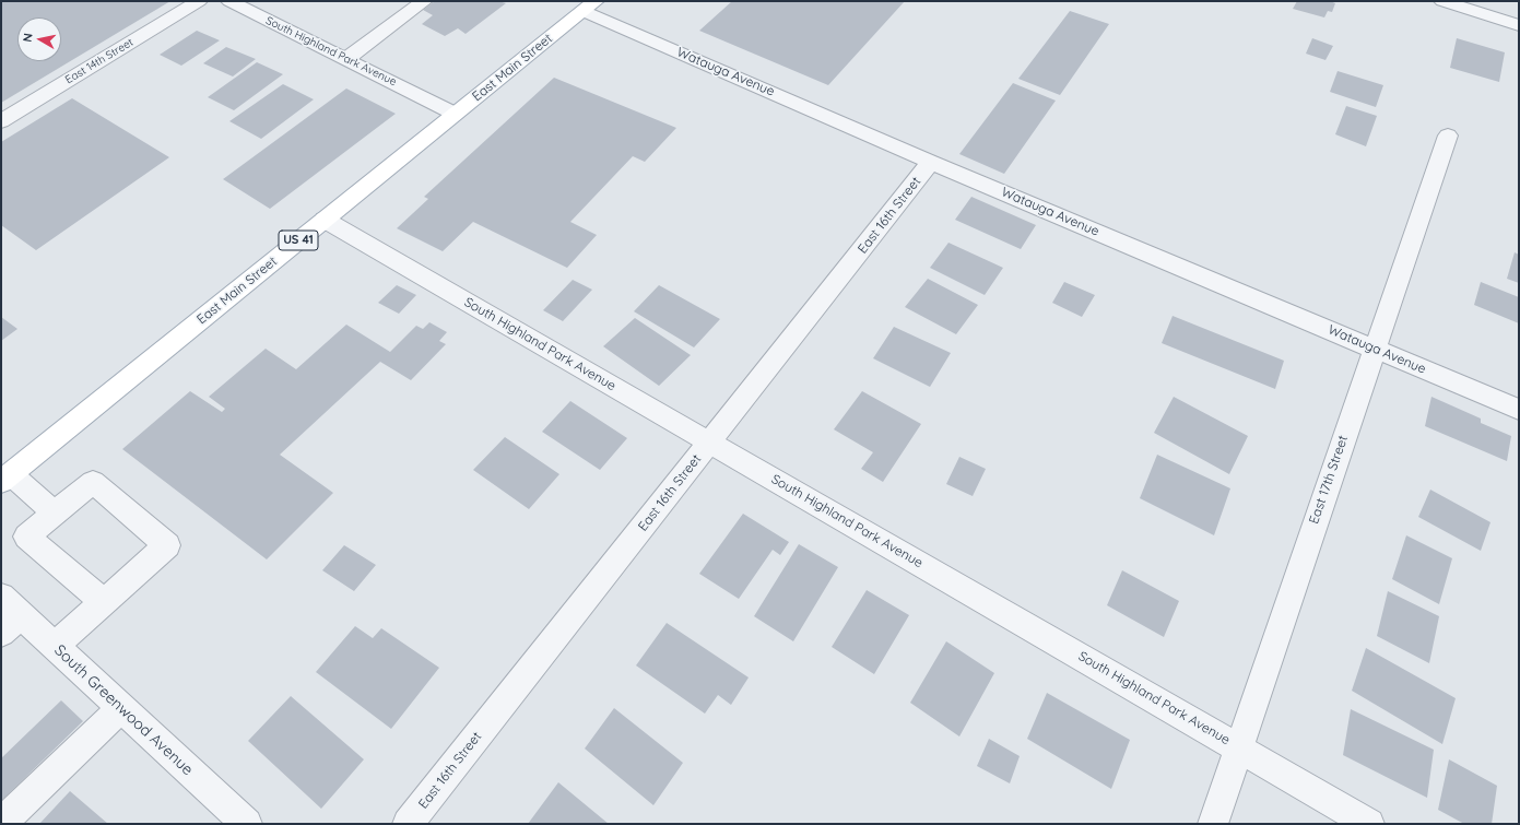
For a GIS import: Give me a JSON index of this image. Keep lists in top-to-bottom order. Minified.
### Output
{"streets":{"main road":["East Main Street","US 41"],"street":["South Highland Park Avenue","East 14th Street","Watauga Avenue","East 16th Street","East 17th Street","South Greenwood Avenue"]},"crossings":[["South Highland Park Avenue","East Main Street"],["South Highland Park Avenue","East 16th Street"],["South Highland Park Avenue","East 17th Street"],["East Main Street","Watauga Avenue"],["Watauga Avenue","East 16th Street"],["Watauga Avenue","East 17th Street"]],"north":"left"}
